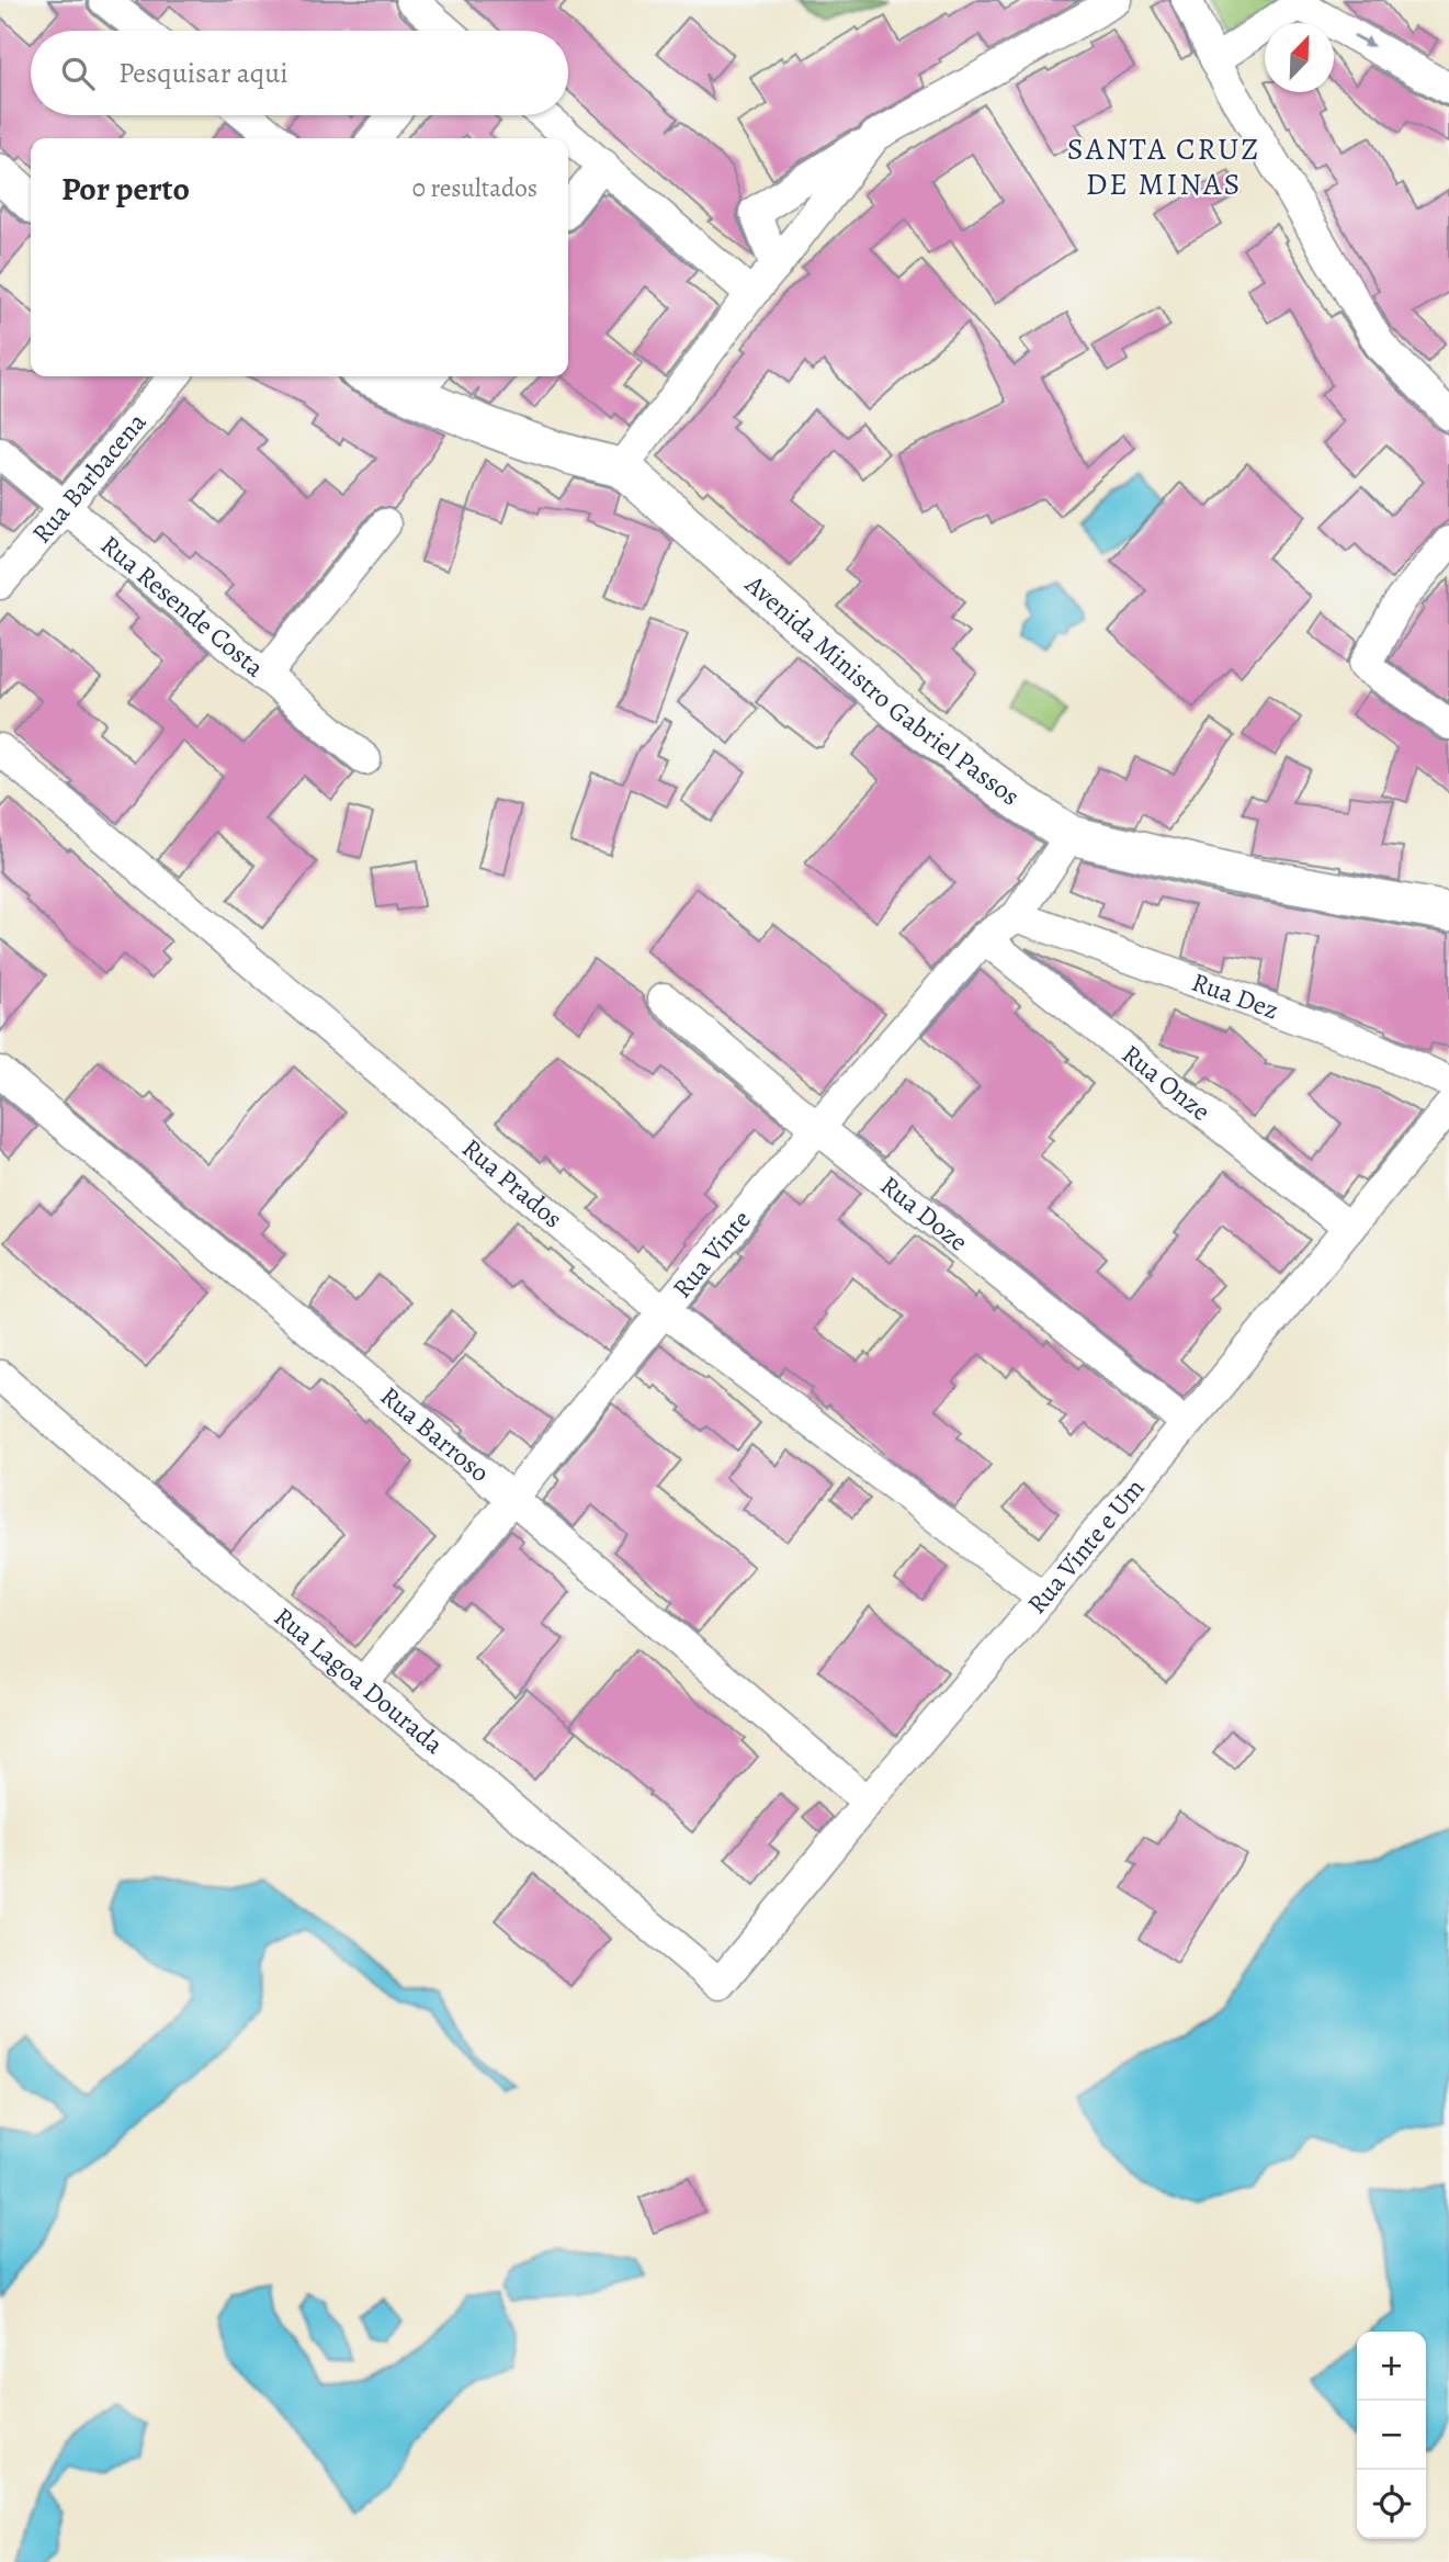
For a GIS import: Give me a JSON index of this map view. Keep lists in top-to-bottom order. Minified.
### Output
{"streets":{"main road":["Avenida Ministro Gabriel Passos"],"street":["Rua Barbacena","Rua Resende Costa","Rua Dez","Rua Onze","Rua Prados","Rua Doze","Rua Vinte","Rua Barroso","Rua Vinte e Um","Rua Lagoa Dourada"]},"crossings":[["Rua Barbacena","Rua Resende Costa"],["Avenida Ministro Gabriel Passos","Rua Vinte"],["Rua Dez","Rua Vinte"],["Rua Onze","Rua Vinte"],["Rua Onze","Rua Vinte e Um"],["Rua Prados","Rua Vinte"],["Rua Prados","Rua Vinte e Um"],["Rua Doze","Rua Vinte"],["Rua Doze","Rua Vinte e Um"],["Rua Vinte","Rua Barroso"],["Rua Vinte","Rua Lagoa Dourada"],["Rua Barroso","Rua Vinte e Um"],["Rua Vinte e Um","Rua Lagoa Dourada"]],"districts":["SANTA CRUZ DE MINAS"],"north":"top right","page":{"search":"Pesquisar aqui","heading":["Por perto","0 resultados"],"map_buttons":["+","−"]}}
